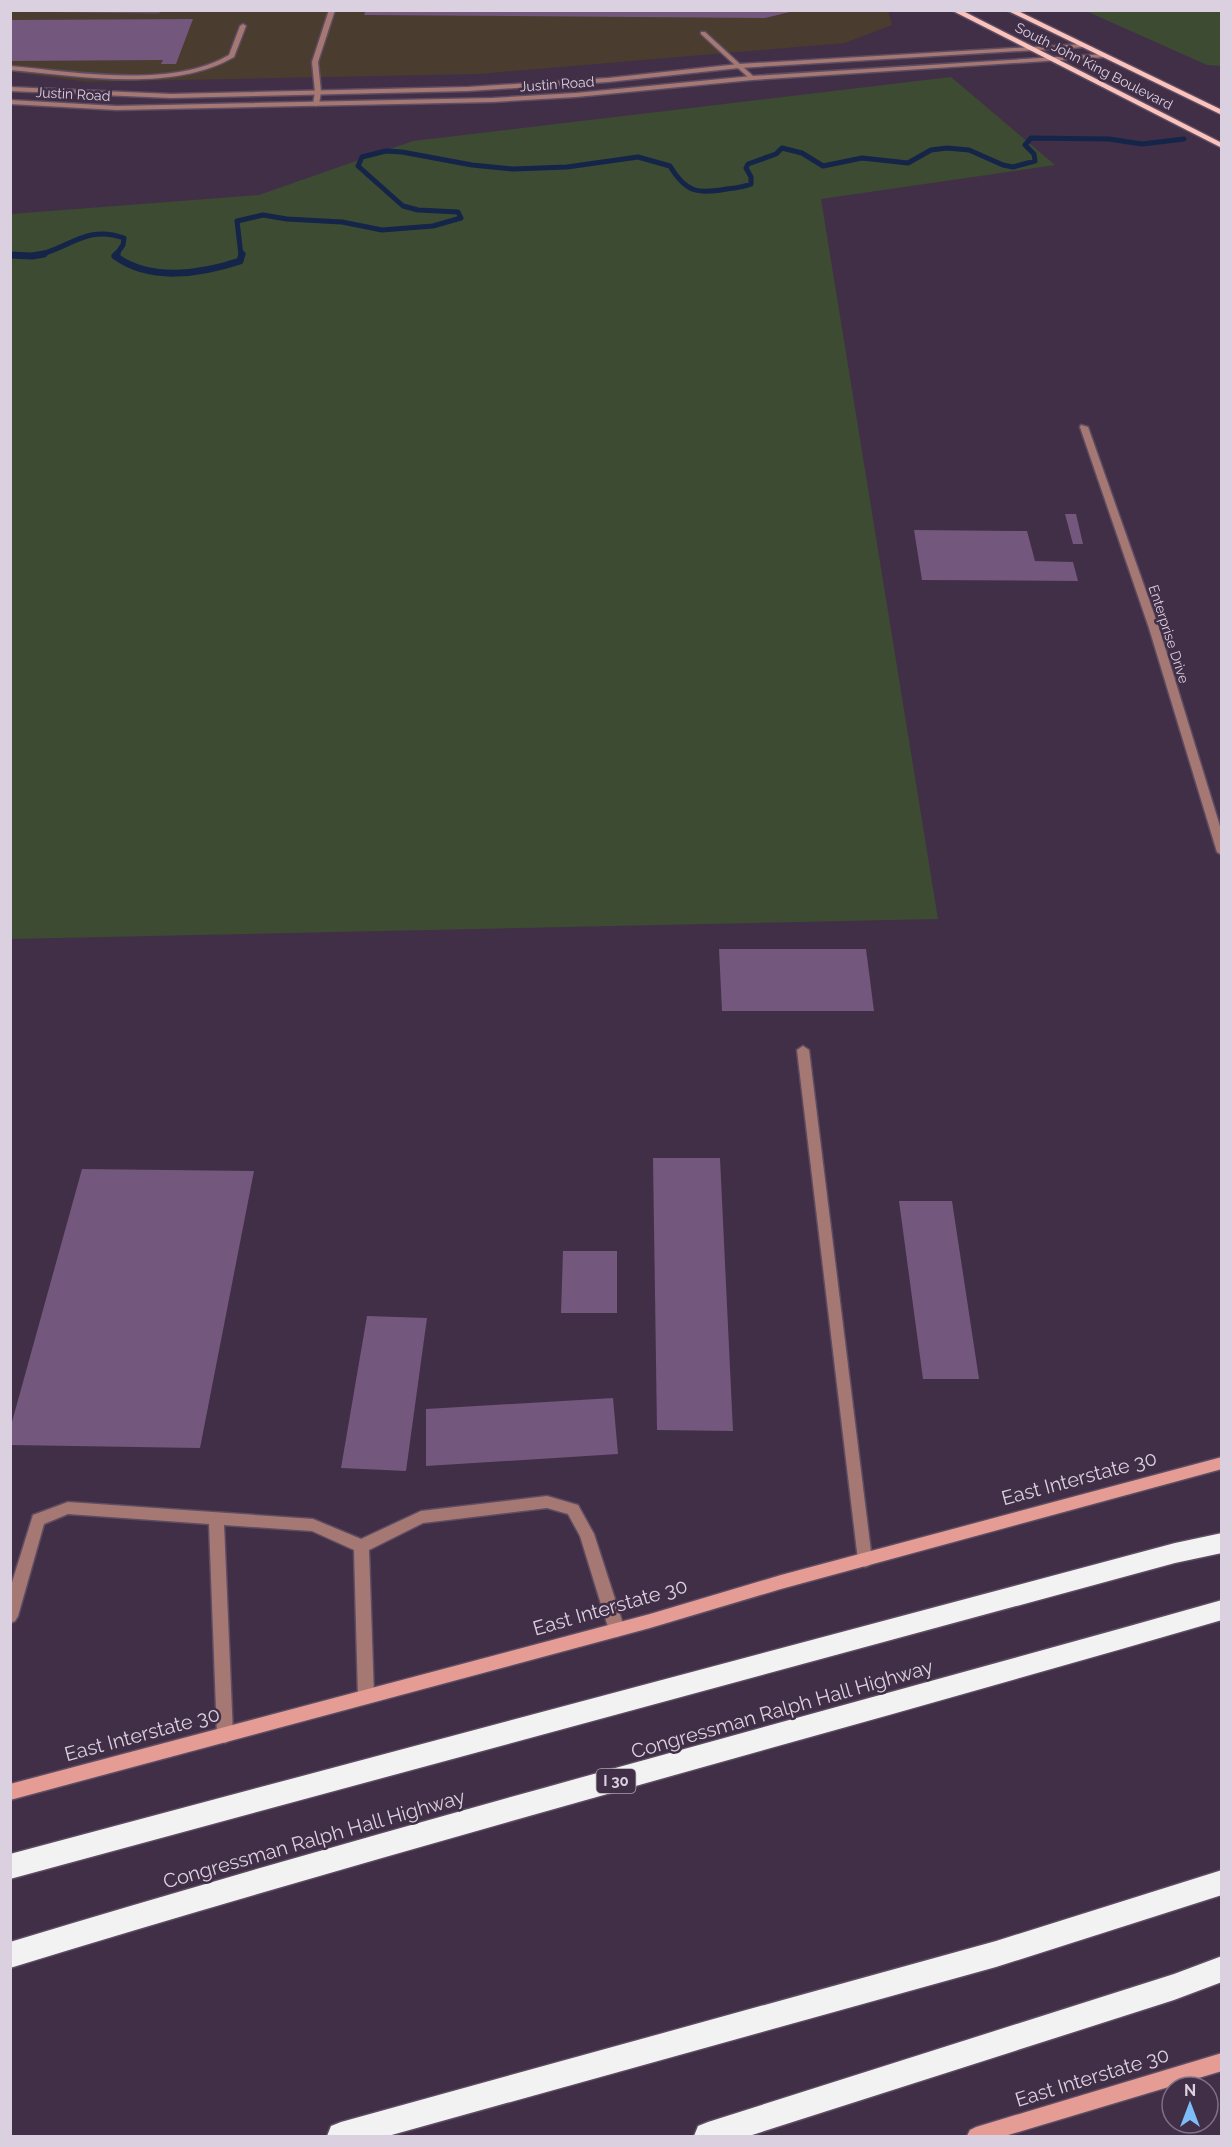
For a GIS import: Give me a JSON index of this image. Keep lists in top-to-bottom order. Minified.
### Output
{"streets":{"highway":["Congressman Ralph Hall Highway","I 30"],"main road":["South John King Boulevard","East Interstate 30"],"street":["Justin Road","Enterprise Drive"]},"crossings":[["South John King Boulevard","Justin Road"]],"north":"top"}
